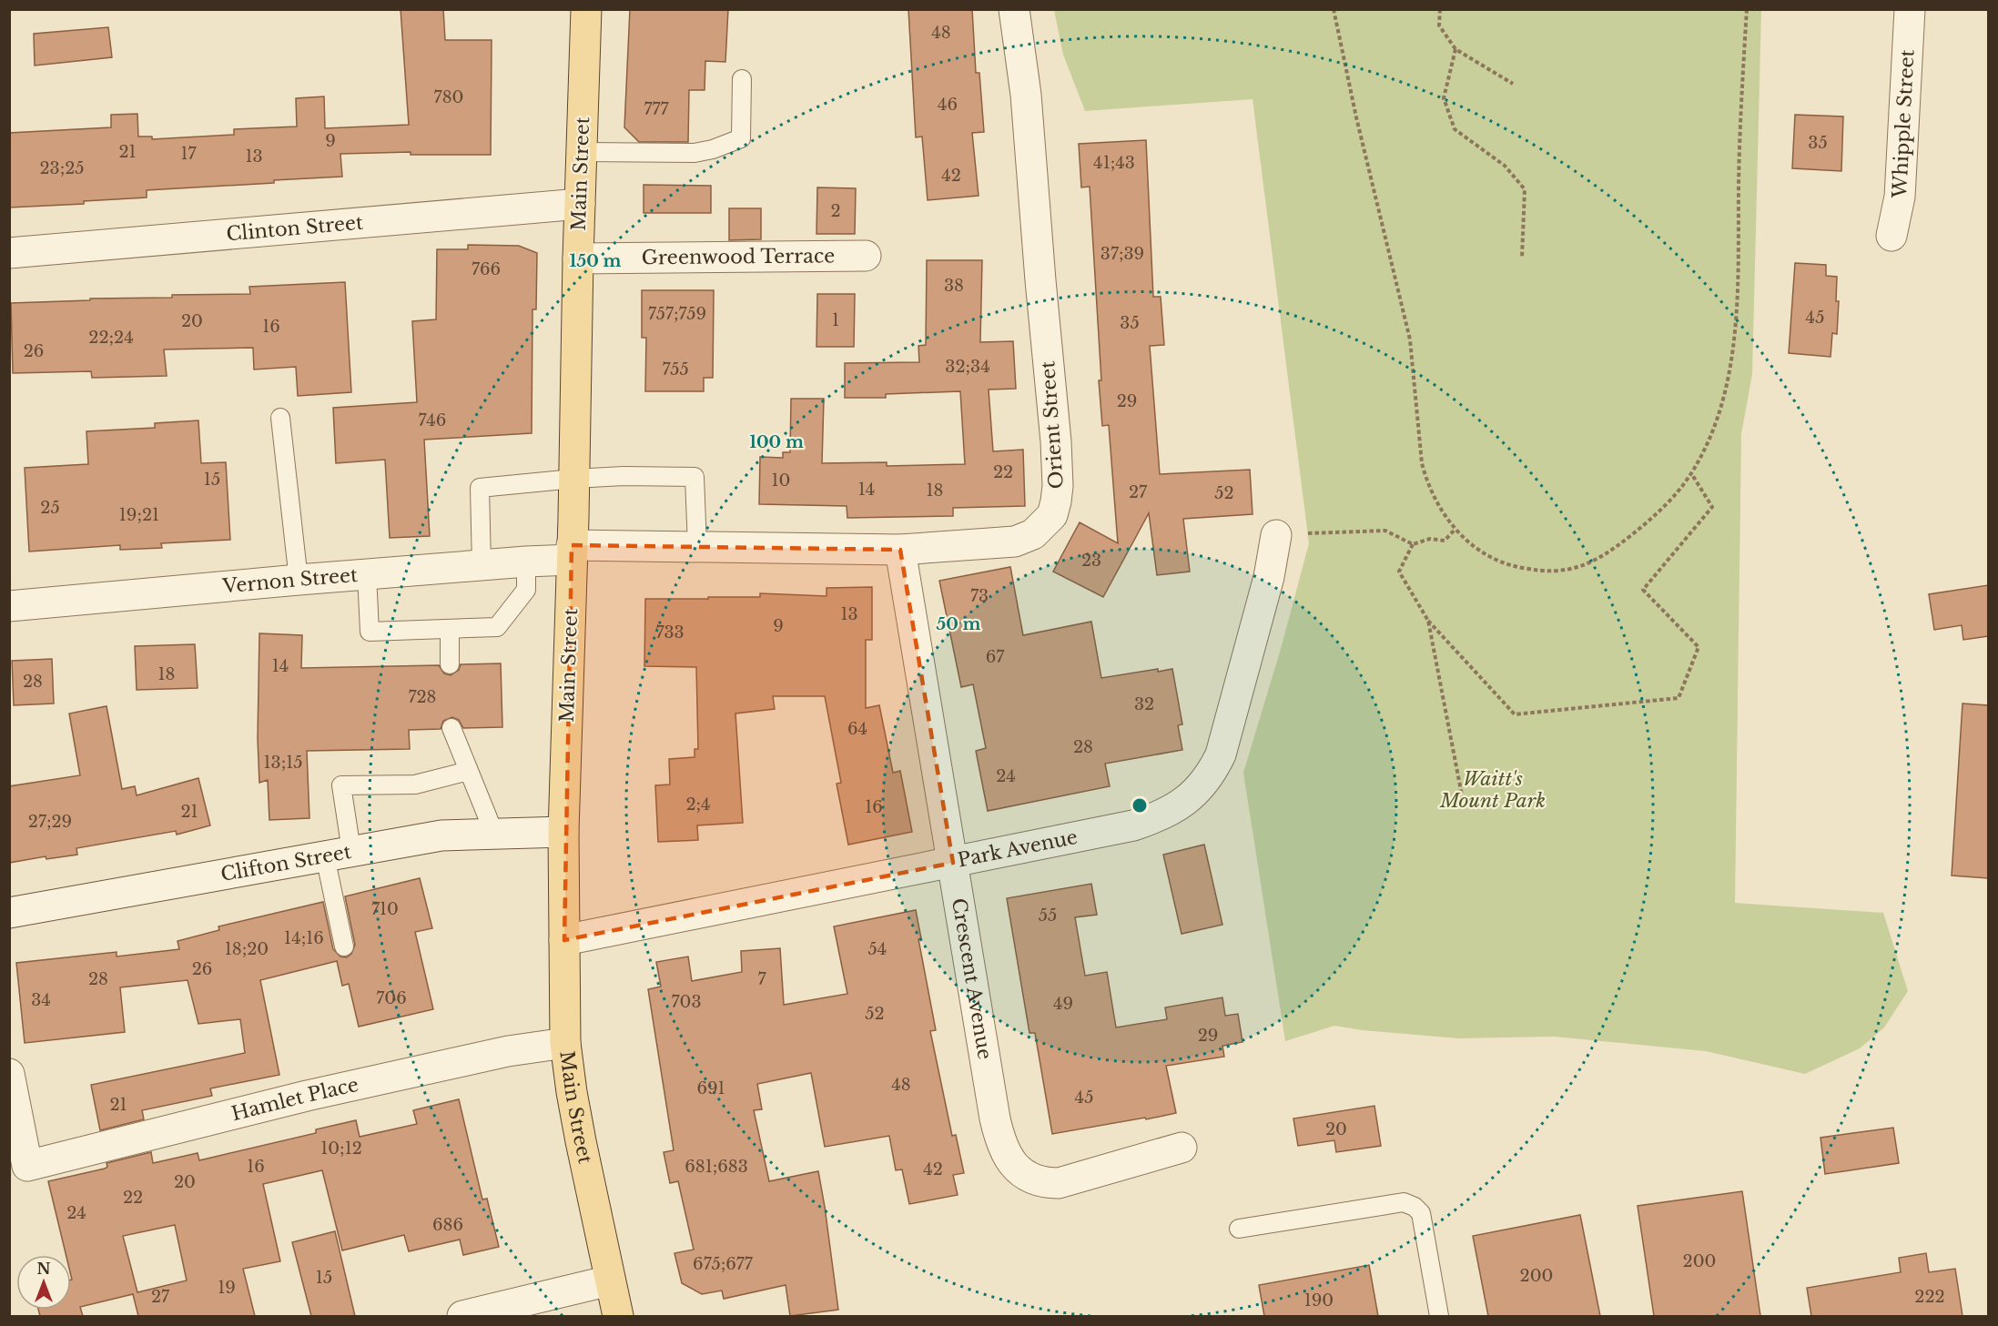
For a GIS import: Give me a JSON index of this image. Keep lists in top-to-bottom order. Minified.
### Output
{"streets":{"main road":["Main Street"],"street":["Whipple Street","Clinton Street","Greenwood Terrace","Orient Street","Vernon Street","Park Avenue","Clifton Street","Crescent Avenue","Hamlet Place"]},"crossings":[["Main Street","Clinton Street"],["Main Street","Greenwood Terrace"],["Main Street","Orient Street"],["Main Street","Vernon Street"],["Main Street","Park Avenue"],["Main Street","Clifton Street"],["Main Street","Hamlet Place"],["Orient Street","Vernon Street"],["Orient Street","Crescent Avenue"],["Park Avenue","Crescent Avenue"]],"parks":["Waitt's Mount Park"],"house_numbers":["48","780","46","777","9","35","21","17","13","41;43","23;25","42","2","37;39","766","38","757;759","45","1","20","35","16","22;24","26","32;34","755","29","746","22","15","10","14","18","27","52","25","19;21","23","73","13","9","733","67","14","18","28","728","32","64","28","13;15","24","2;4","16","21","27;29","710","55","14;16","18;20","54","26","28","7","706","34","703","49","52","29","48","691","45","21","20","10;12","16","681;683","42","20","22","24","686","200","675;677","200","15","19","27","222","190"],"north":"top","rings":["150 m","100 m","50 m"]}
